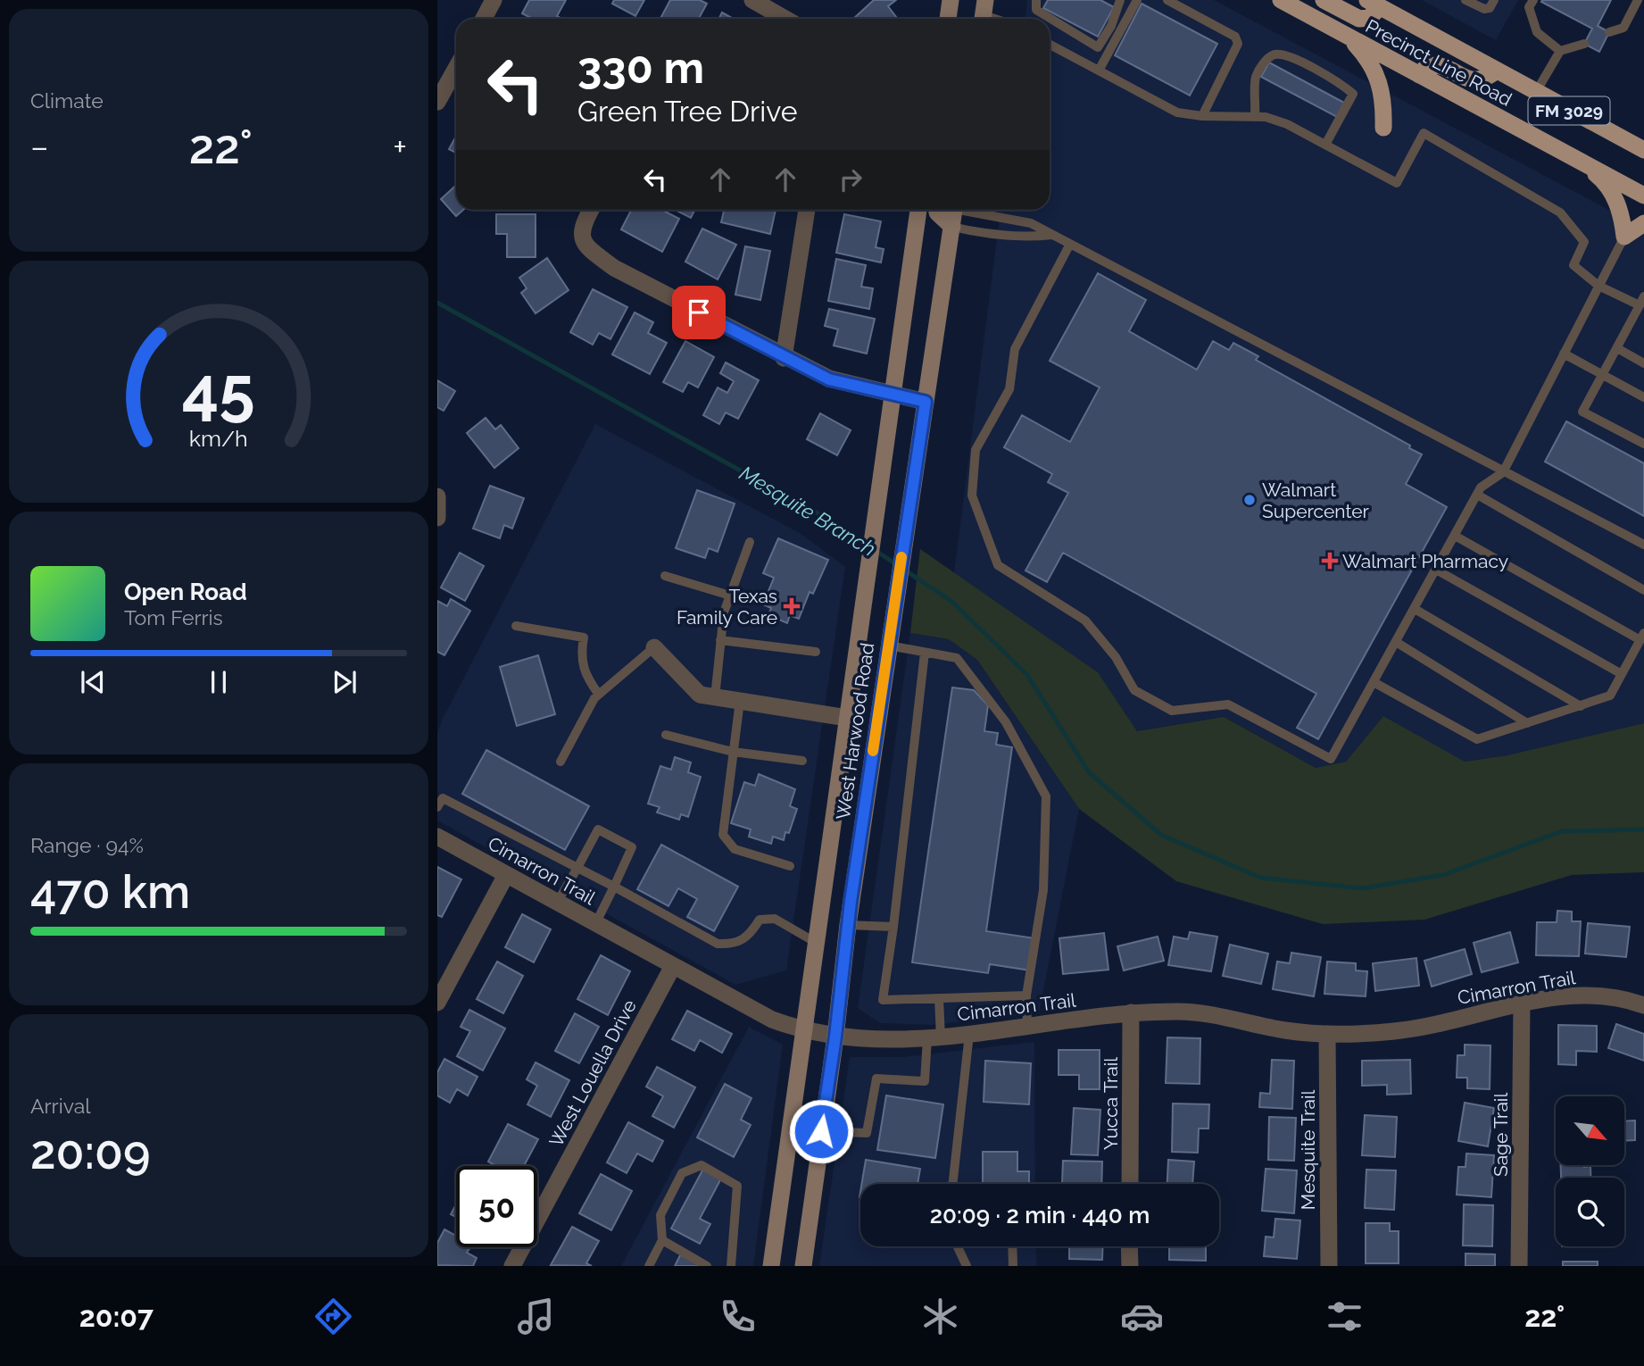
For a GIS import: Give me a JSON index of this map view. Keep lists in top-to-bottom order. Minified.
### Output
{"streets":{"main road":["Precinct Line Road","FM 3029","West Harwood Road"],"street":["Cimarron Trail","West Louella Drive","Yucca Trail","Sage Trail","Mesquite Trail"]},"crossings":[["West Harwood Road","Cimarron Trail"],["Cimarron Trail","West Louella Drive"],["Cimarron Trail","Yucca Trail"],["Cimarron Trail","Sage Trail"],["Cimarron Trail","Mesquite Trail"]],"water":["Mesquite Branch"],"places":{"other":["Walmart Supercenter"],"health":["Walmart Pharmacy","Texas Family Care"]},"north":"bottom right","page":{"tile":["Climate",["Range · 94%","470 km"],["Arrival","20:09"]],"turn":["330 m","Green Tree Drive"],"heat":["−","22°","+"],"song":["Open Road","Tom Ferris"],"limit":"50","trip":"20:09 · 2 min · 440 m","tabs":["20:07","22°"],"gauge":["45","km/h"]}}
